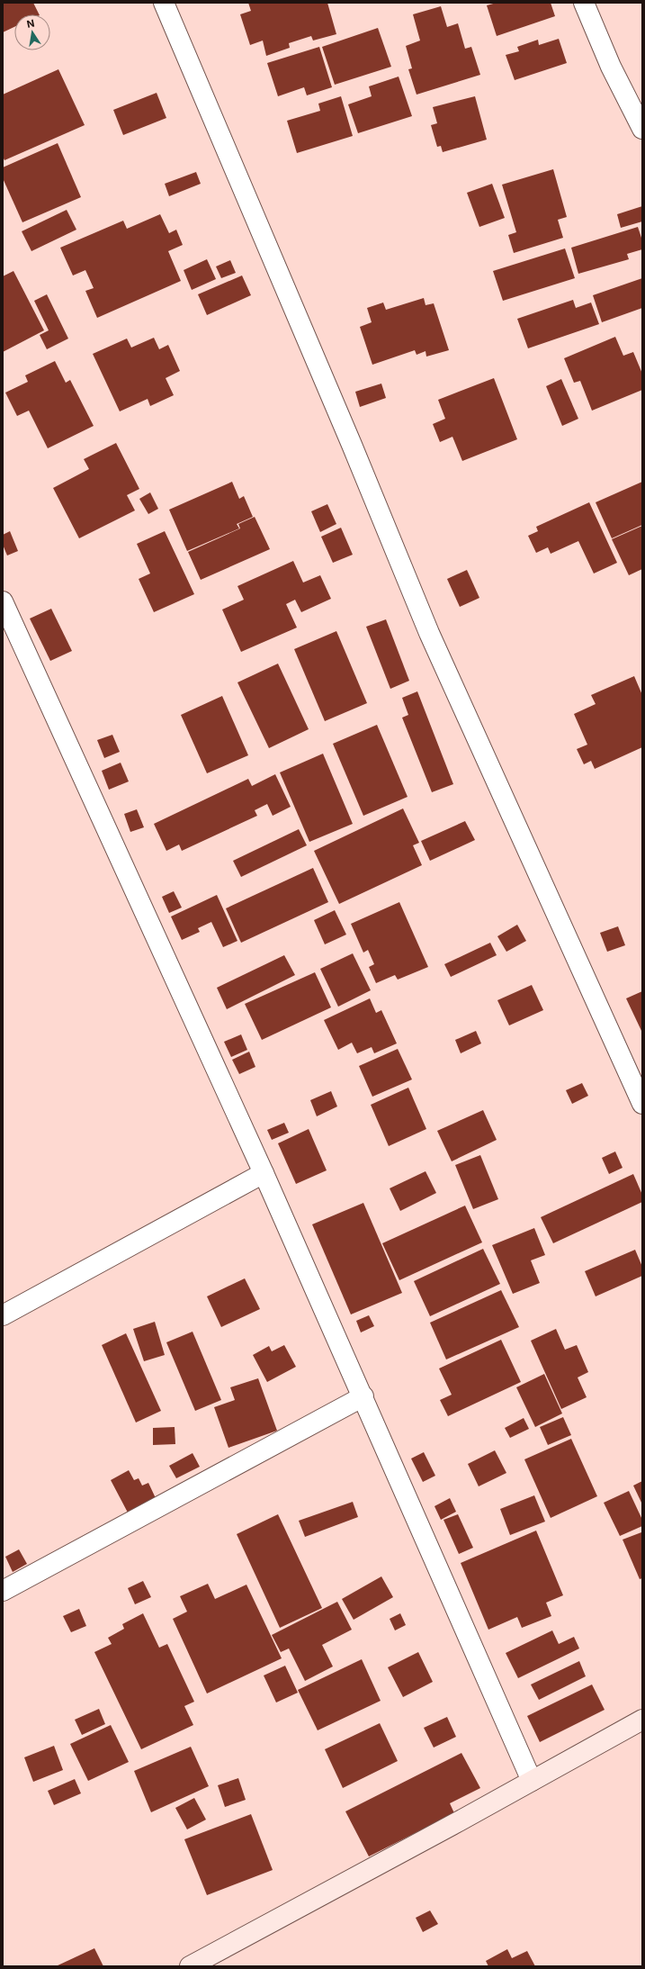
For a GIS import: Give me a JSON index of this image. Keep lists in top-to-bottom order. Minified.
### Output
{"north":"top"}
